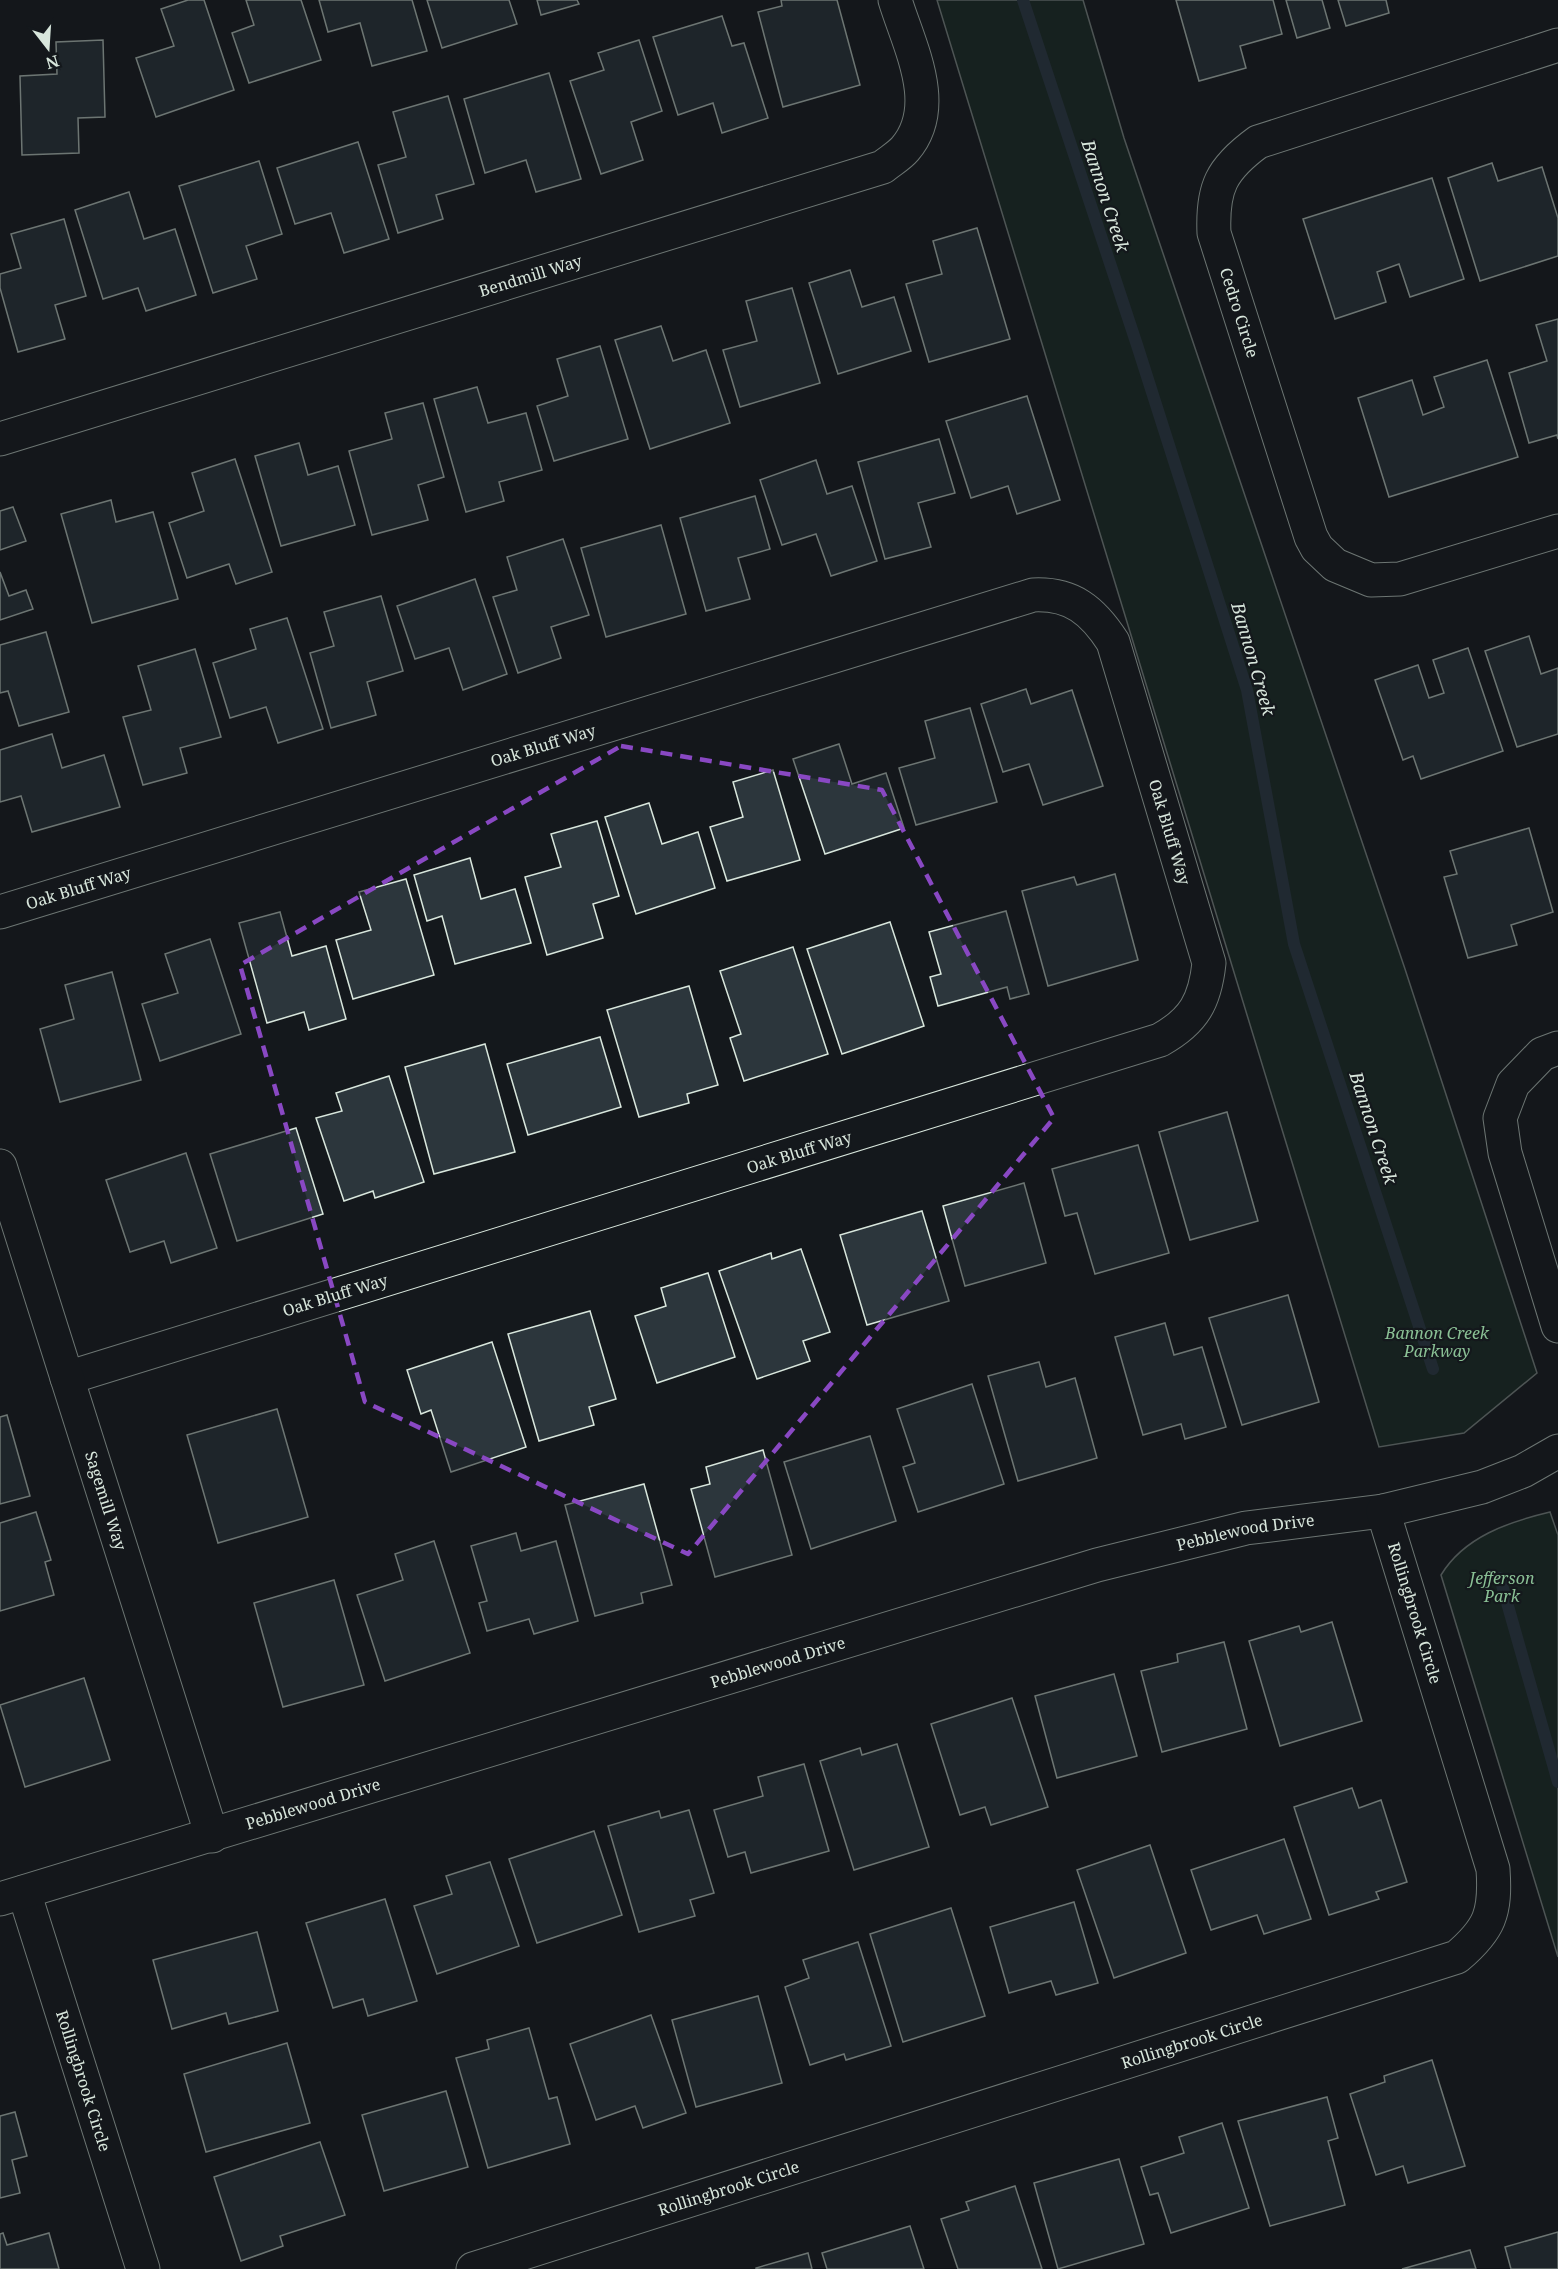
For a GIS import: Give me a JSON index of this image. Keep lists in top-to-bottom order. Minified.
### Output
{"streets":{"street":["Bendmill Way","Cedro Circle","Oak Bluff Way","Sagemill Way","Pebblewood Drive","Rollingbrook Circle"]},"crossings":[["Oak Bluff Way","Sagemill Way"],["Sagemill Way","Pebblewood Drive"],["Pebblewood Drive","Rollingbrook Circle"]],"water":["Bannon Creek"],"parks":["Bannon Creek Parkway","Jefferson Park"],"north":"bottom"}
